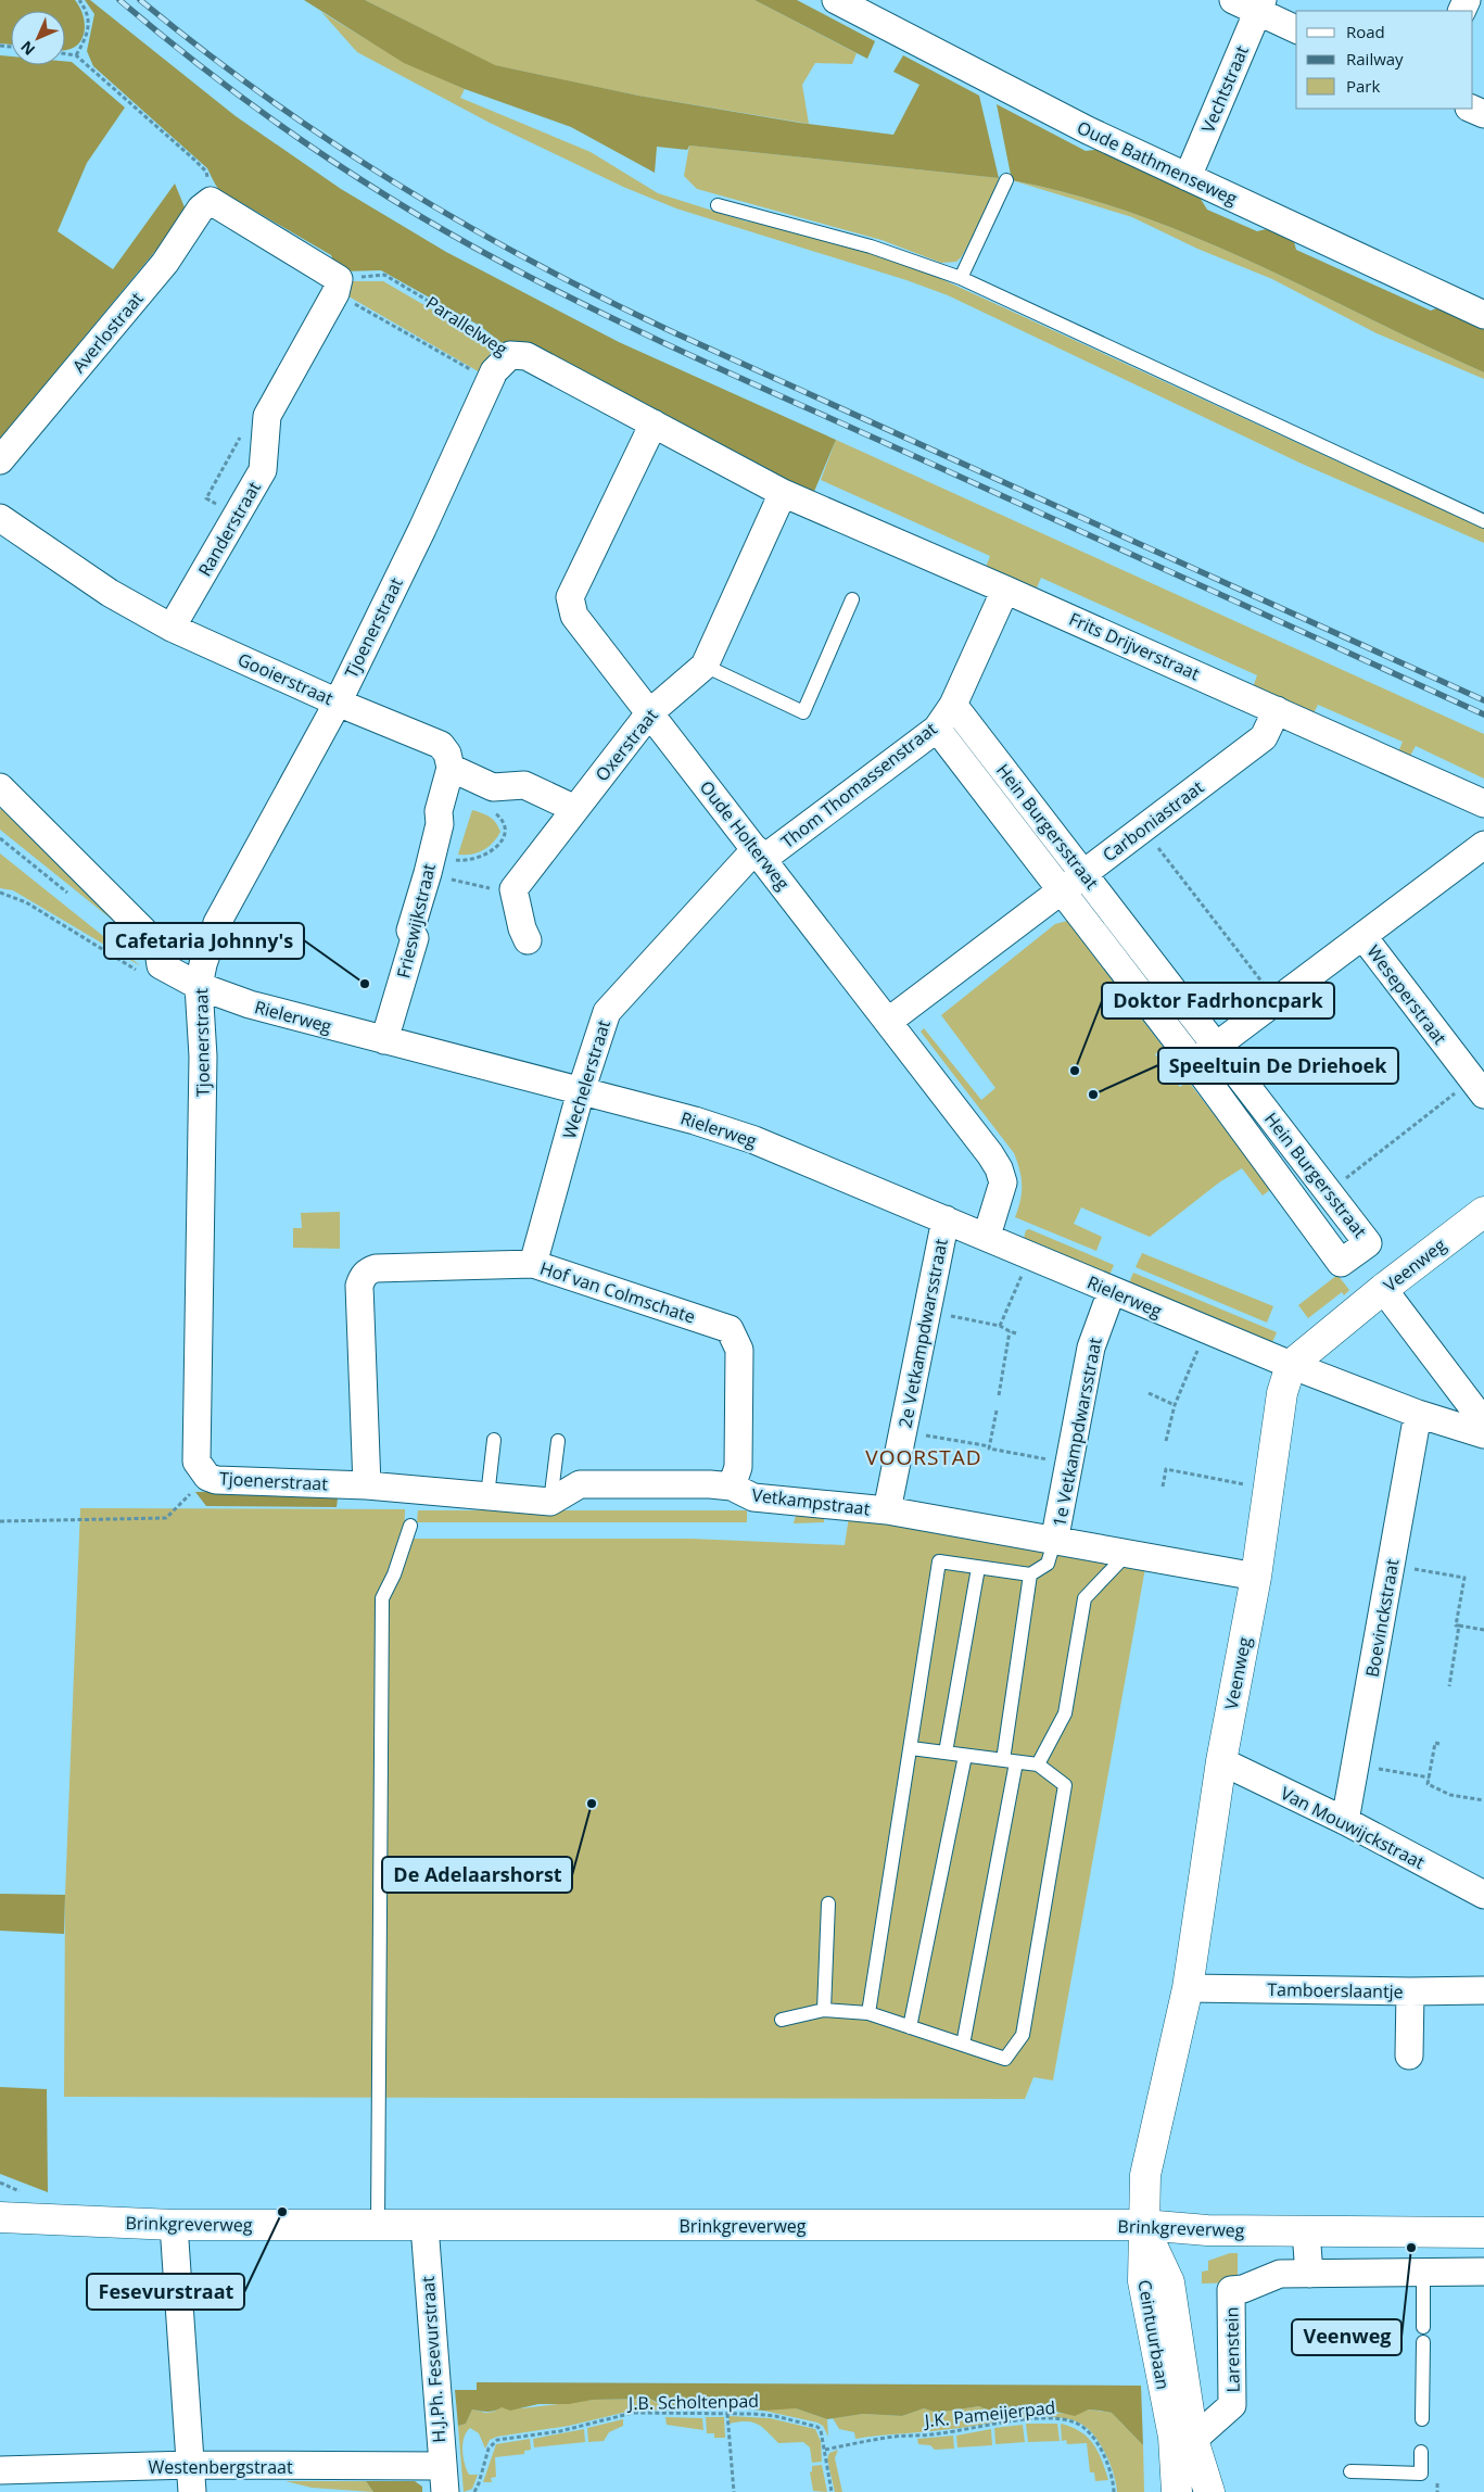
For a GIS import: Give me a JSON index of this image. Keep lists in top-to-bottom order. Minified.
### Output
{"streets":{"street":["Vechtstraat","Oude Bathmenseweg","Parallelweg","Averlostraat","Randerstraat","Tjoenerstraat","Frits Drijverstraat","Gooierstraat","Oxerstraat","Thom Thomassenstraat","Carboniastraat","Hein Burgersstraat","Oude Holterweg","Frieswijkstraat","Weseperstraat","Rielerweg","Wechelerstraat","Veenweg","Hof van Colmschate","2e Vetkampdwarsstraat","1e Vetkampdwarsstraat","Vetkampstraat","Boevinckstraat","Van Mouwijckstraat","Tamboerslaantje","Brinkgreverweg","Ceintuurbaan","Larenstein","H.J.Ph. Fesevurstraat","Westenbergstraat"],"path":["J.B. Scholtenpad","J.K. Pameijerpad"]},"crossings":[["Vechtstraat","Oude Bathmenseweg"],["Parallelweg","Randerstraat"],["Parallelweg","Tjoenerstraat"],["Parallelweg","Frits Drijverstraat"],["Parallelweg","Oxerstraat"],["Parallelweg","Oude Holterweg"],["Randerstraat","Gooierstraat"],["Tjoenerstraat","Gooierstraat"],["Tjoenerstraat","Rielerweg"],["Tjoenerstraat","Hof van Colmschate"],["Frits Drijverstraat","Oxerstraat"],["Frits Drijverstraat","Thom Thomassenstraat"],["Frits Drijverstraat","Carboniastraat"],["Gooierstraat","Frieswijkstraat"],["Oxerstraat","Oude Holterweg"],["Thom Thomassenstraat","Hein Burgersstraat"],["Thom Thomassenstraat","Oude Holterweg"],["Thom Thomassenstraat","Wechelerstraat"],["Carboniastraat","Hein Burgersstraat"],["Carboniastraat","Oude Holterweg"],["Oude Holterweg","Rielerweg"],["Oude Holterweg","Wechelerstraat"],["Frieswijkstraat","Rielerweg"],["Rielerweg","Wechelerstraat"],["Rielerweg","Veenweg"],["Rielerweg","2e Vetkampdwarsstraat"],["Rielerweg","1e Vetkampdwarsstraat"],["Rielerweg","Boevinckstraat"],["Wechelerstraat","Hof van Colmschate"],["Veenweg","Vetkampstraat"],["Veenweg","Van Mouwijckstraat"],["Veenweg","Tamboerslaantje"],["Veenweg","Brinkgreverweg"],["Veenweg","Ceintuurbaan"],["Hof van Colmschate","Vetkampstraat"],["2e Vetkampdwarsstraat","Vetkampstraat"],["1e Vetkampdwarsstraat","Vetkampstraat"],["Boevinckstraat","Van Mouwijckstraat"],["Brinkgreverweg","Ceintuurbaan"],["Brinkgreverweg","H.J.Ph. Fesevurstraat"],["Ceintuurbaan","Larenstein"],["H.J.Ph. Fesevurstraat","Westenbergstraat"],["J.B. Scholtenpad","J.K. Pameijerpad"]],"districts":["VOORSTAD"],"places":["Cafetaria Johnny's","Doktor Fadrhoncpark","Speeltuin De Driehoek","De Adelaarshorst","Fesevurstraat","Veenweg"],"legend":["Road","Railway","Park"],"north":"bottom left"}
